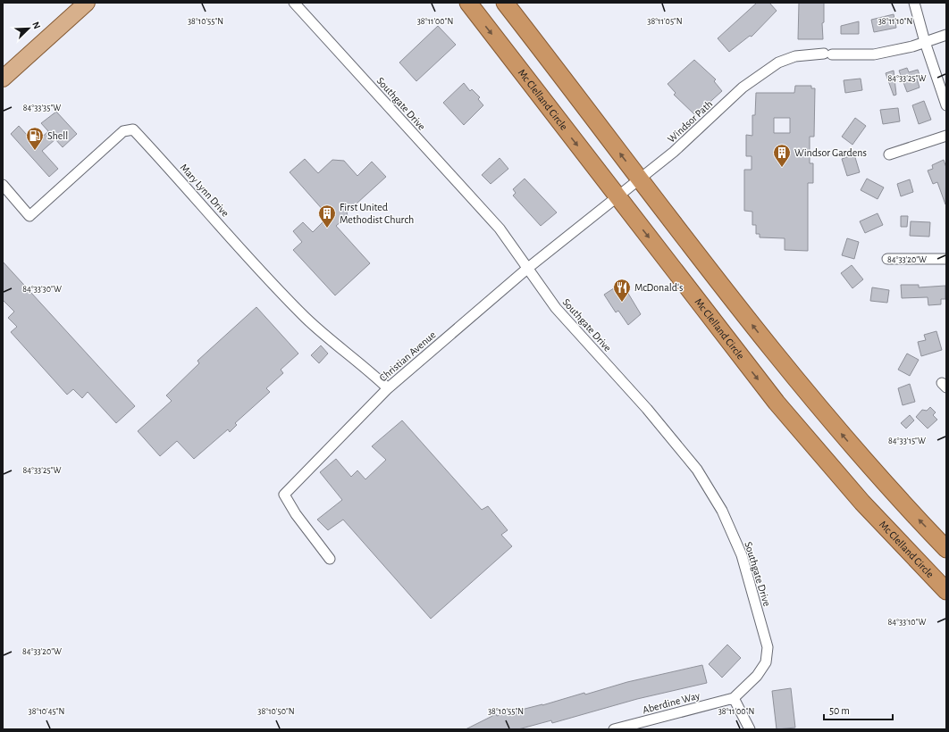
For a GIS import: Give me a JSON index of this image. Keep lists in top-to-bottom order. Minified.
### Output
{"streets":{"highway":["Mc Clelland Circle"],"street":["Southgate Drive","Windsor Path","Mary Lynn Drive","Christian Avenue","Aberdine Way"]},"crossings":[["Mc Clelland Circle","Windsor Path"],["Mc Clelland Circle","Christian Avenue"],["Southgate Drive","Christian Avenue"],["Southgate Drive","Aberdine Way"],["Windsor Path","Christian Avenue"],["Mary Lynn Drive","Christian Avenue"]],"places":{"fuel station":["Shell"],"building":["Windsor Gardens","First United Methodist Church"],"restaurant":["McDonald's"]},"scale_bar":"50 m","north":"top right","coordinates":["38°10'55\"N","38°11'00\"N","38°11'05\"N","38°11'10\"N","84°33'25\"W","84°33'35\"W","84°33'20\"W","84°33'30\"W","84°33'15\"W","84°33'10\"W","38°10'45\"N","38°10'50\"N"]}
